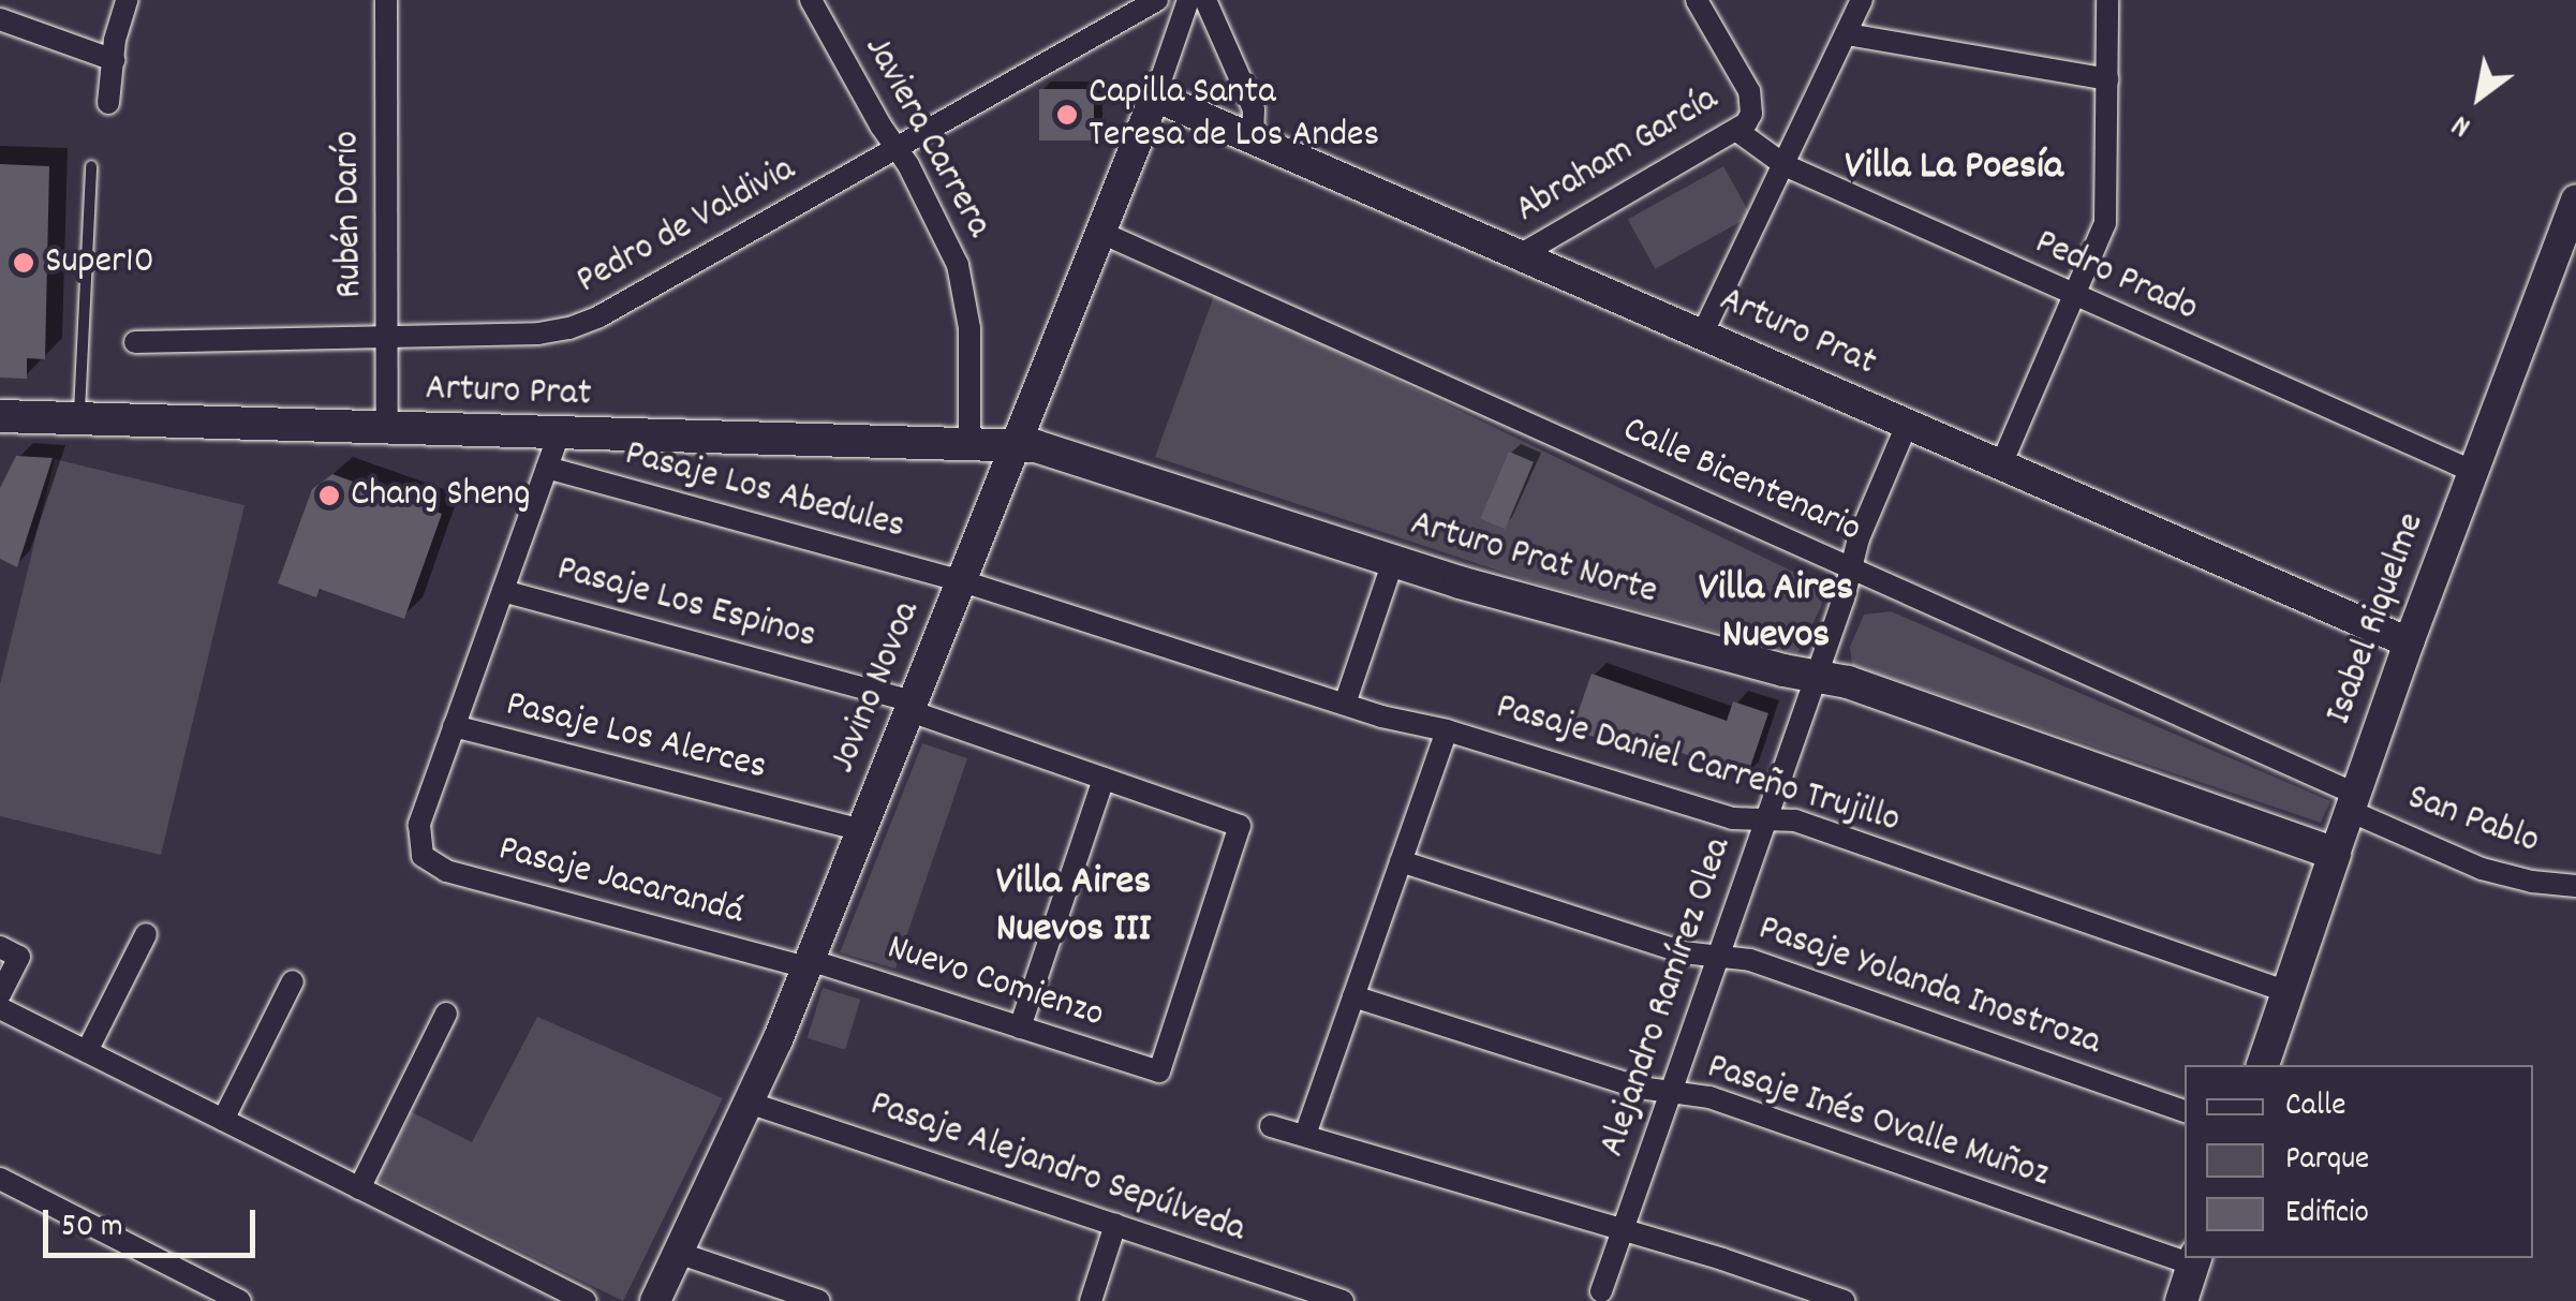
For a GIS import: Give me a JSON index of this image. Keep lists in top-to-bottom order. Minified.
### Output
{"streets":{"main road":["Arturo Prat","Arturo Prat Norte","Isabel Riquelme"],"street":["Javiera Carrera","Abraham García","Rubén Darío","Pedro de Valdivia","Pedro Prado","Calle Bicentenario","Pasaje Los Abedules","Pasaje Los Espinos","Jovino Novoa","Pasaje Los Alerces","Pasaje Daniel Carreño Trujillo","San Pablo","Pasaje Jacarandá","Nuevo Comienzo","Pasaje Yolanda Inostroza","Alejandro Ramírez Olea","Pasaje Inés Ovalle Muñoz","Pasaje Alejandro Sepúlveda"]},"crossings":[["Javiera Carrera","Pedro de Valdivia"],["Javiera Carrera","Arturo Prat"],["Abraham García","Pedro Prado"],["Abraham García","Arturo Prat"],["Rubén Darío","Pedro de Valdivia"],["Rubén Darío","Arturo Prat"],["Pedro Prado","Isabel Riquelme"],["Arturo Prat","Arturo Prat Norte"],["Arturo Prat","Isabel Riquelme"],["Arturo Prat","Jovino Novoa"],["Arturo Prat","Alejandro Ramírez Olea"],["Calle Bicentenario","Isabel Riquelme"],["Calle Bicentenario","Jovino Novoa"],["Calle Bicentenario","San Pablo"],["Calle Bicentenario","Alejandro Ramírez Olea"],["Pasaje Los Abedules","Jovino Novoa"],["Pasaje Los Abedules","Pasaje Daniel Carreño Trujillo"],["Arturo Prat Norte","Isabel Riquelme"],["Arturo Prat Norte","Jovino Novoa"],["Arturo Prat Norte","Alejandro Ramírez Olea"],["Pasaje Los Espinos","Jovino Novoa"],["Isabel Riquelme","Pasaje Daniel Carreño Trujillo"],["Isabel Riquelme","San Pablo"],["Jovino Novoa","Pasaje Los Alerces"],["Jovino Novoa","Pasaje Daniel Carreño Trujillo"],["Jovino Novoa","Pasaje Jacarandá"],["Jovino Novoa","Nuevo Comienzo"],["Jovino Novoa","Pasaje Alejandro Sepúlveda"],["Pasaje Los Alerces","Pasaje Jacarandá"],["Pasaje Daniel Carreño Trujillo","Alejandro Ramírez Olea"],["Pasaje Jacarandá","Nuevo Comienzo"],["Pasaje Yolanda Inostroza","Alejandro Ramírez Olea"],["Alejandro Ramírez Olea","Pasaje Inés Ovalle Muñoz"]],"districts":["Villa La Poesía","Villa Aires Nuevos","Villa Aires Nuevos III"],"places":["Capilla Santa Teresa de Los Andes","Super10","Chang Sheng"],"legend":["Calle","Parque","Edificio"],"scale_bar":"50 m","north":"bottom left"}
